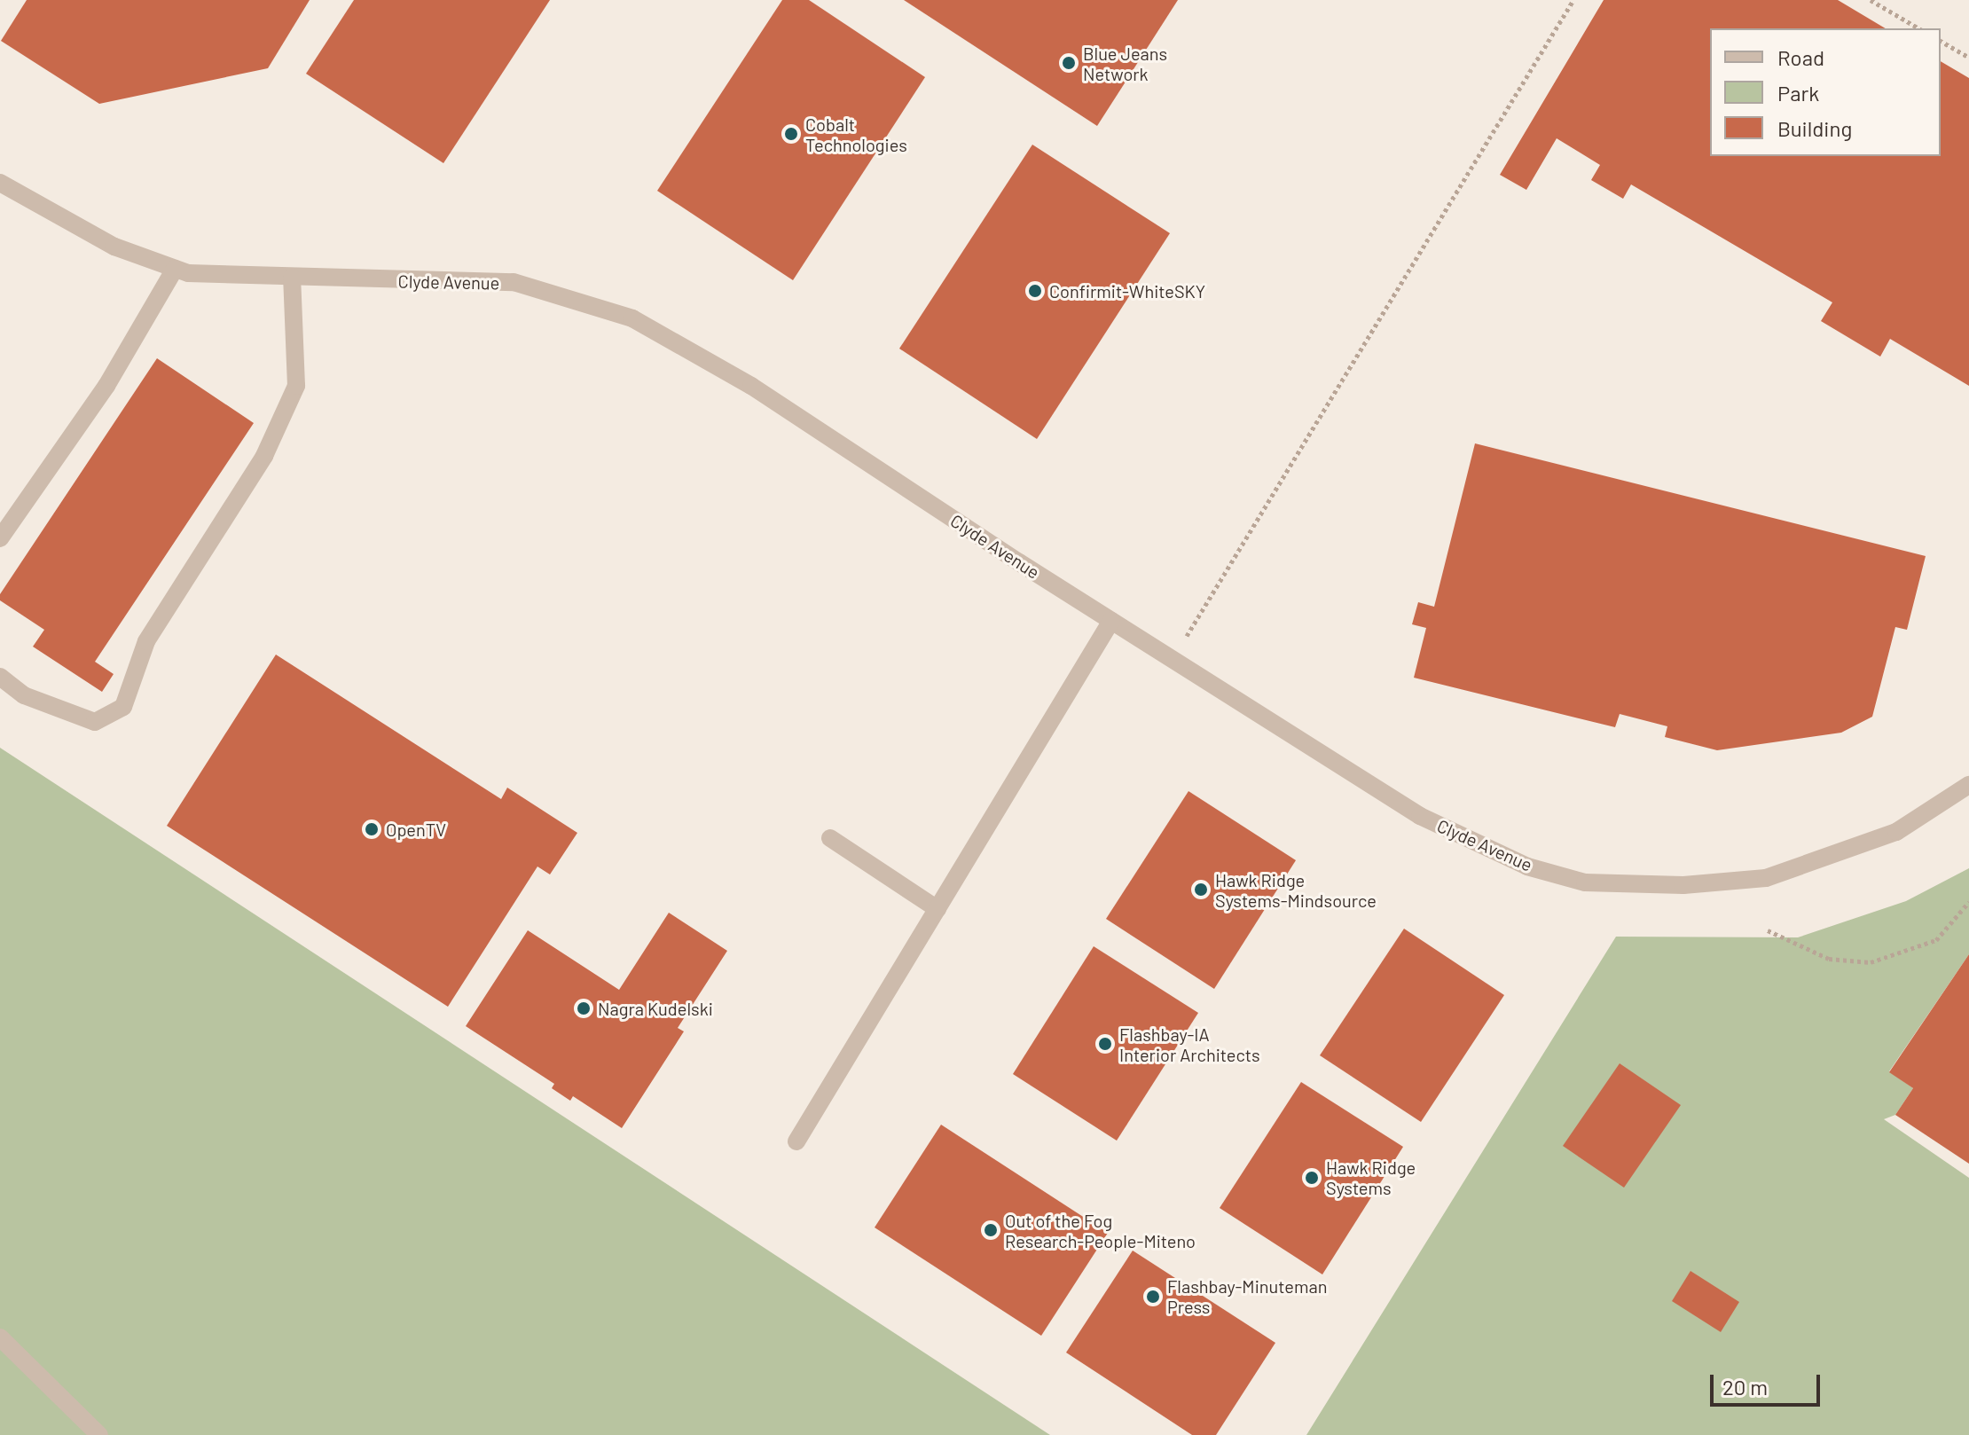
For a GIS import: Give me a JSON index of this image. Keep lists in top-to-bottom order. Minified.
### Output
{"streets":{"street":["Clyde Avenue"]},"places":["Blue Jeans Network","Cobalt Technologies","Confirmit-WhiteSKY","OpenTV","Hawk Ridge Systems-Mindsource","Nagra Kudelski","Flashbay-IA Interior Architects","Hawk Ridge Systems","Out of the Fog Research-People-Miteno","Flashbay-Minuteman Press"],"legend":["Road","Park","Building"],"scale_bar":"20 m"}
